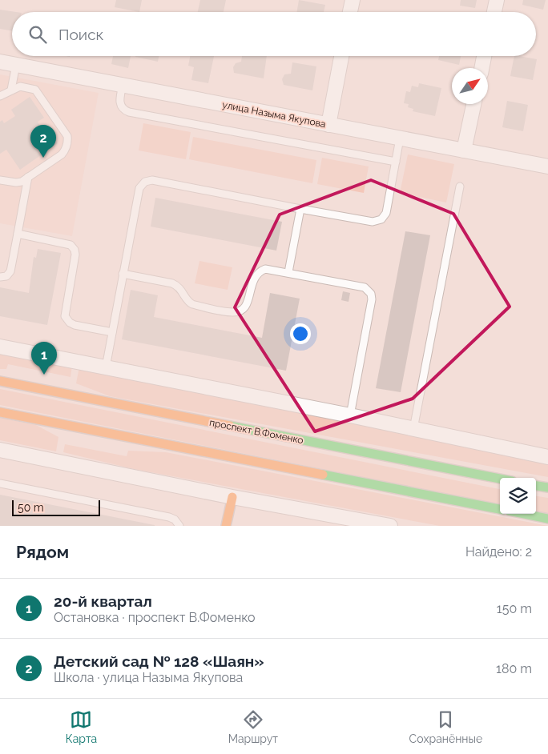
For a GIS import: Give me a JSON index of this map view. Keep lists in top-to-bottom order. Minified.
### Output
{"streets":{"main road":["проспект В.Фоменко"],"street":["улица Назыма Якупова"]},"scale_bar":"50 m","north":"top right","page":{"search":"Поиск","pins":["2","1"],"scale":"50 m","heading":["Рядом","Найдено: 2"],"list":[{"mark":"1","name":"20-й квартал","note":"Остановка · проспект В.Фоменко","value":"150 m"},{"mark":"2","name":"Детский сад № 128 «Шаян»","note":"Школа · улица Назыма Якупова","value":"180 m"}],"nav":["Карта","Маршрут","Сохранённые"]}}
